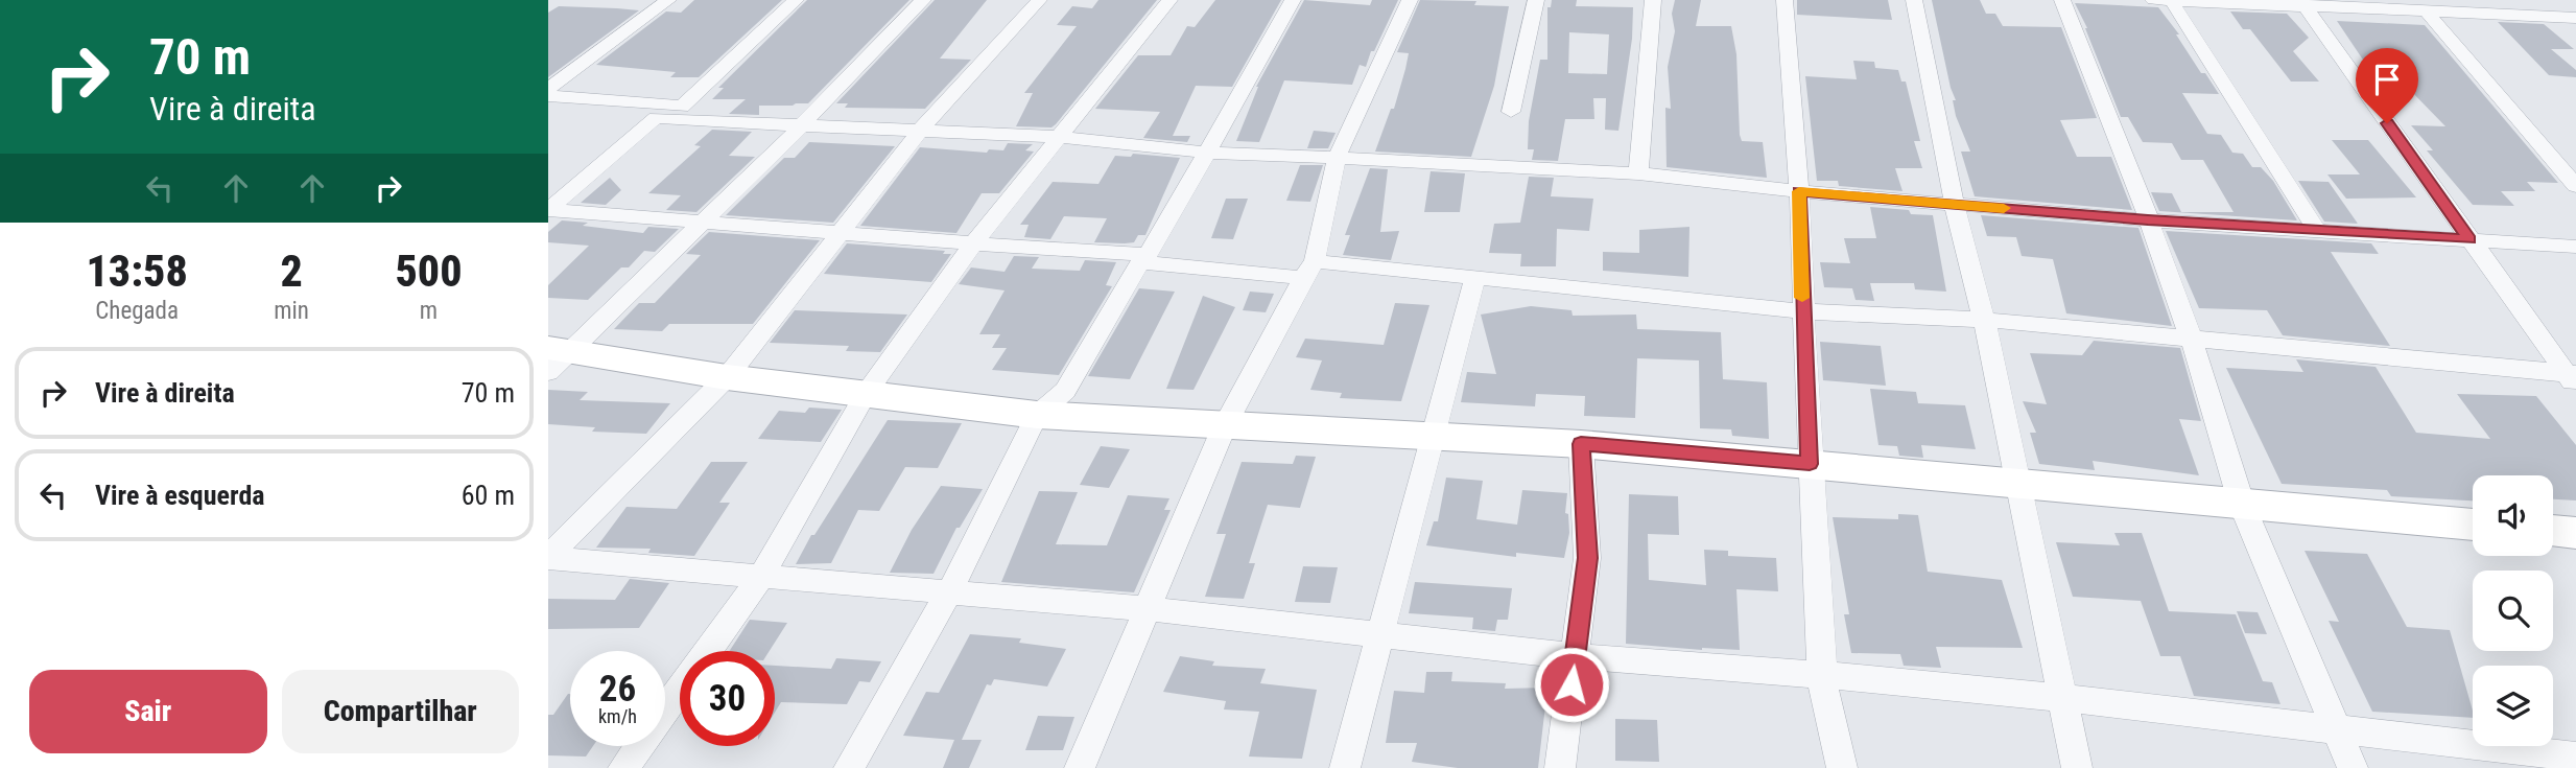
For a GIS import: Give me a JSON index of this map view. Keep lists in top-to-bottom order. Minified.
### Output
{"page":{"turn":["70 m","Vire à direita"],"eta":["13:58","Chegada","2","min","500","m"],"list":[{"name":"Vire à direita","value":"70 m"},{"name":"Vire à esquerda","value":"60 m"}],"speed":"26 km/h","limit":"30","buttons":["Sair","Compartilhar"]}}
